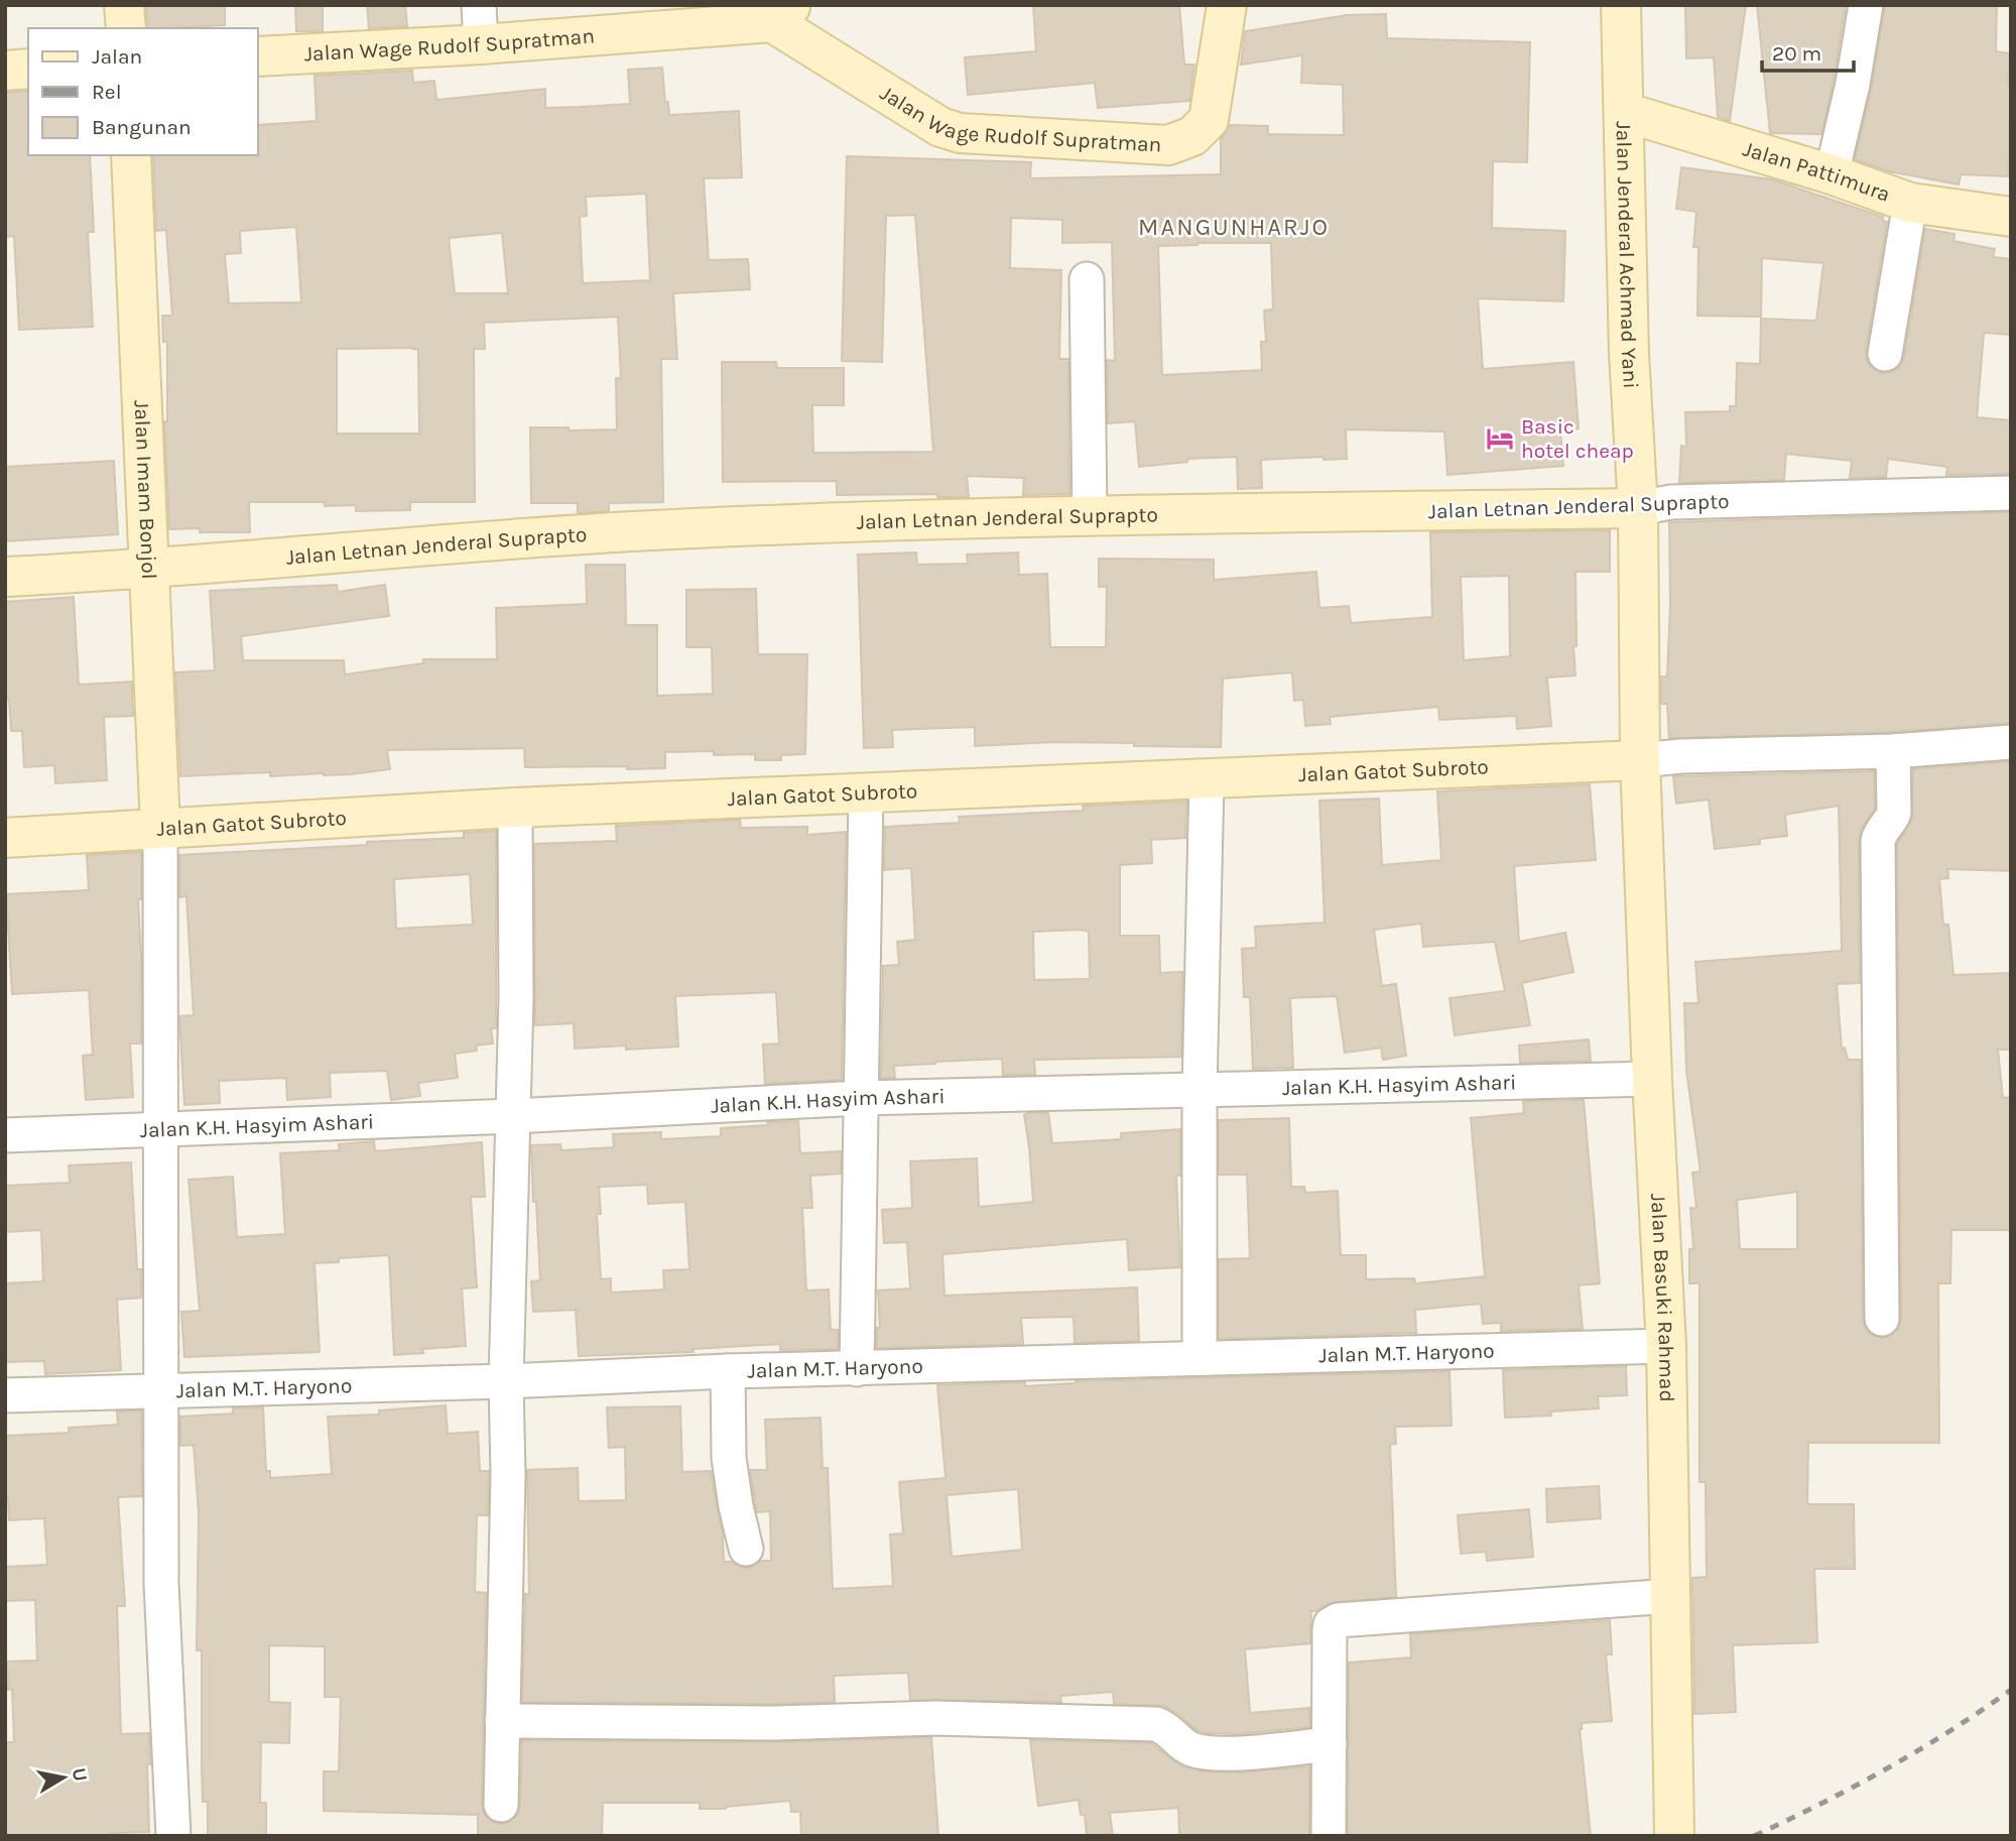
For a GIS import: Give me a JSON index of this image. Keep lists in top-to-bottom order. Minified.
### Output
{"streets":{"street":["Jalan Wage Rudolf Supratman","Jalan Pattimura","Jalan Jenderal Achmad Yani","Jalan Imam Bonjol","Jalan Letnan Jenderal Suprapto","Jalan Gatot Subroto","Jalan K.H. Hasyim Ashari","Jalan Basuki Rahmad","Jalan M.T. Haryono"]},"crossings":[["Jalan Pattimura","Jalan Jenderal Achmad Yani"],["Jalan Jenderal Achmad Yani","Jalan Letnan Jenderal Suprapto"],["Jalan Jenderal Achmad Yani","Jalan Gatot Subroto"],["Jalan Jenderal Achmad Yani","Jalan Basuki Rahmad"],["Jalan Imam Bonjol","Jalan Letnan Jenderal Suprapto"],["Jalan Imam Bonjol","Jalan Gatot Subroto"],["Jalan Gatot Subroto","Jalan Basuki Rahmad"],["Jalan K.H. Hasyim Ashari","Jalan Basuki Rahmad"],["Jalan Basuki Rahmad","Jalan M.T. Haryono"]],"districts":["MANGUNHARJO"],"places":{"hotel":["Basic hotel cheap"]},"legend":["Jalan","Rel","Bangunan"],"scale_bar":"20 m","north":"right"}
